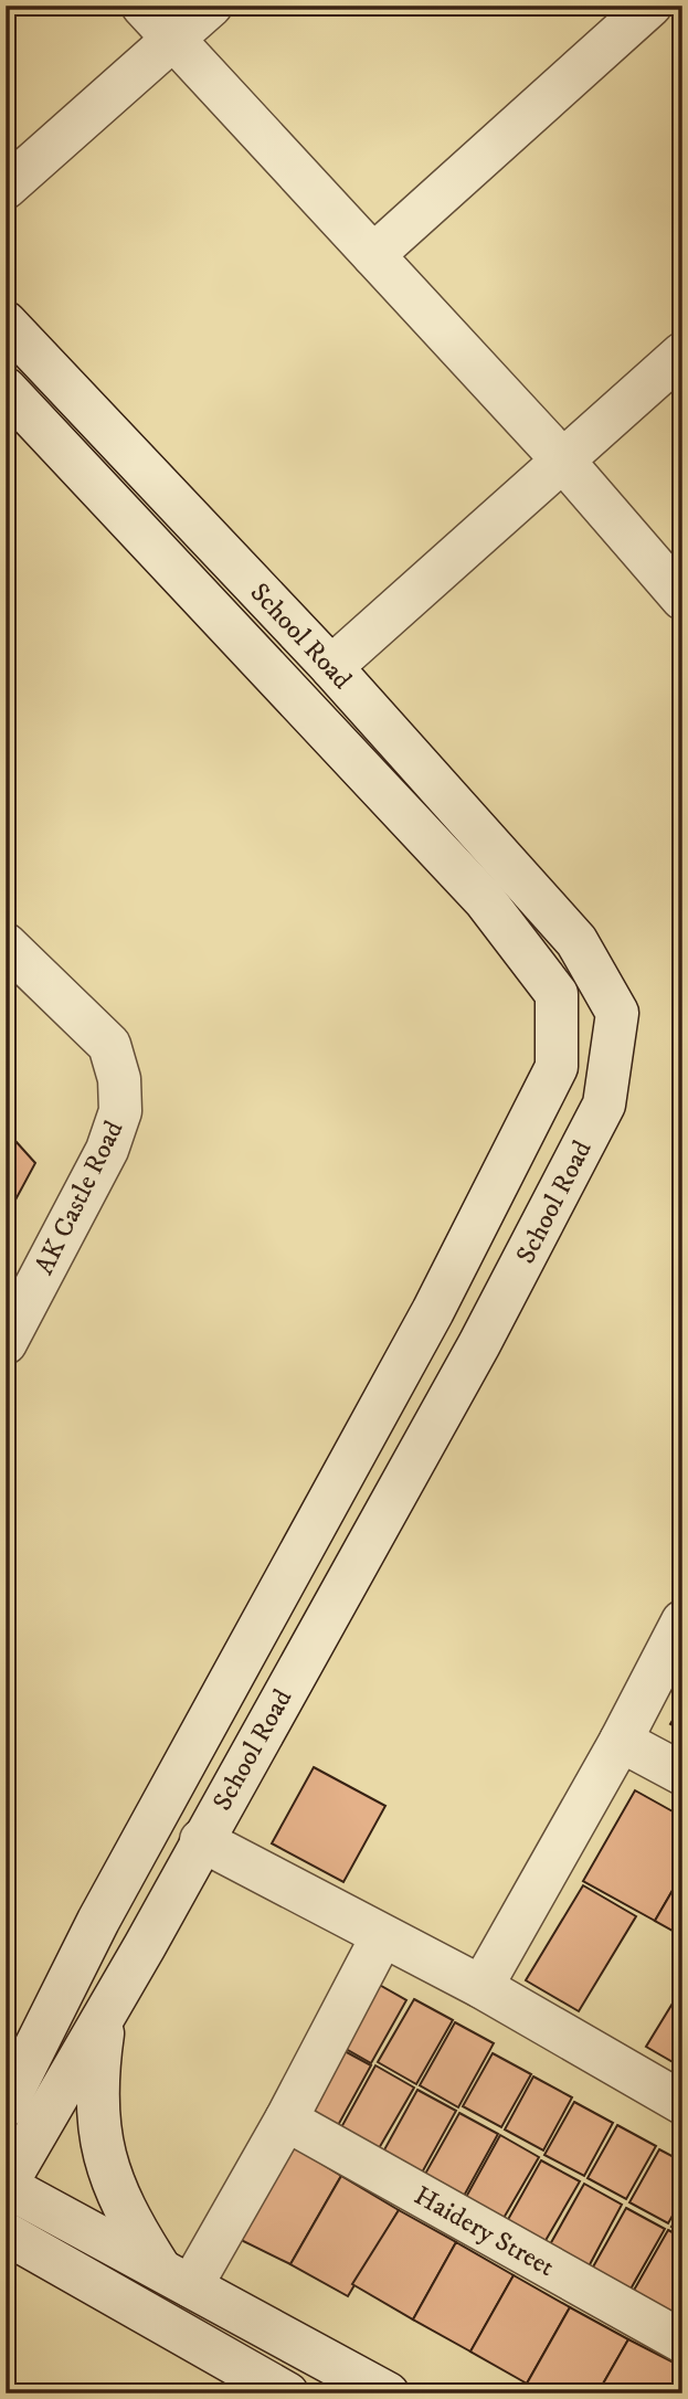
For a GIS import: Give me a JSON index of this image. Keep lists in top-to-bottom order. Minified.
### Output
{"streets":{"street":["School Road","AK Castle Road","Haidery Street"]}}
